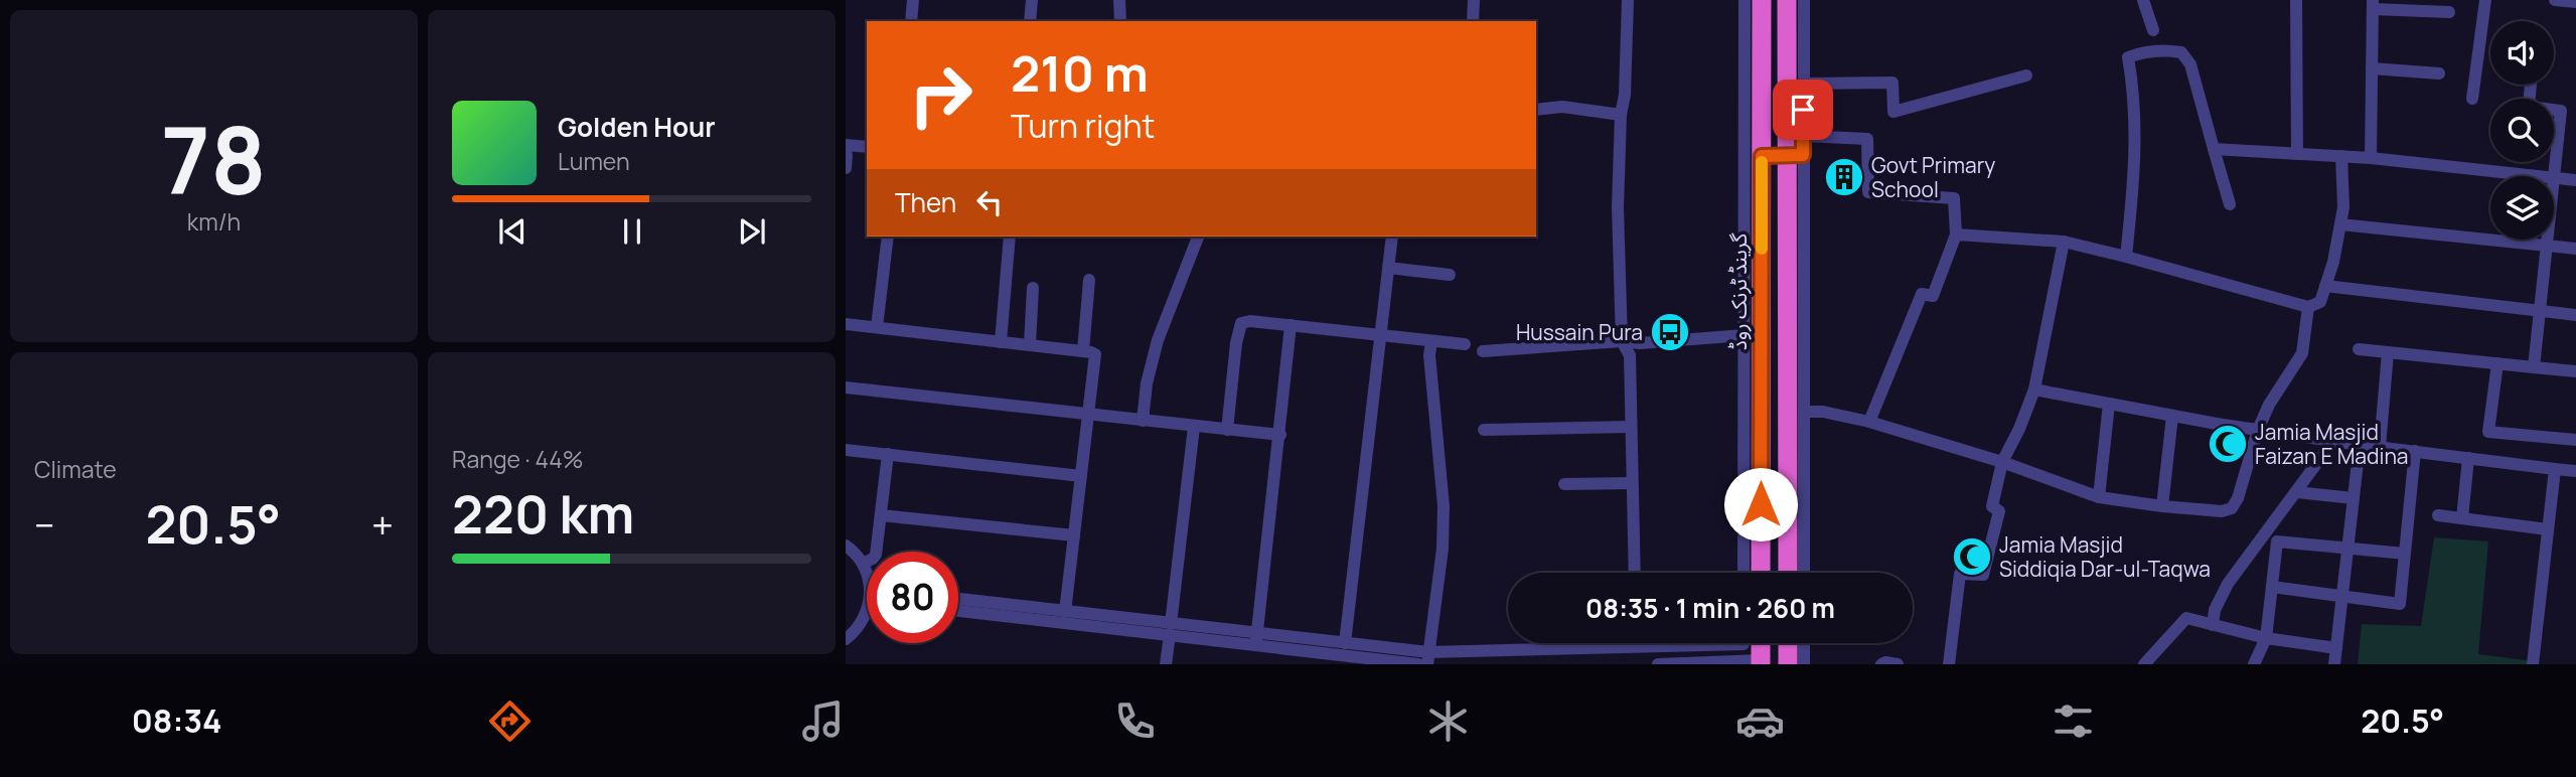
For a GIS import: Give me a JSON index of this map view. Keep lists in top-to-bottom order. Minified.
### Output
{"streets":{"highway":["گرینڈ ٹرنک روڈ"]},"places":{"building":["Govt Primary School"],"bus stop":["Hussain Pura"],"mosque":["Jamia Masjid Faizan E Madina","Jamia Masjid Siddiqia Dar-ul-Taqwa"]},"page":{"tile":[["78","km/h"],"Climate",["Range · 44%","220 km"]],"turn":["210 m","Turn right"],"song":["Golden Hour","Lumen"],"then":"Then","heat":["−","20.5°","+"],"limit":"80","trip":"08:35 · 1 min · 260 m","tabs":["08:34","20.5°"]}}
